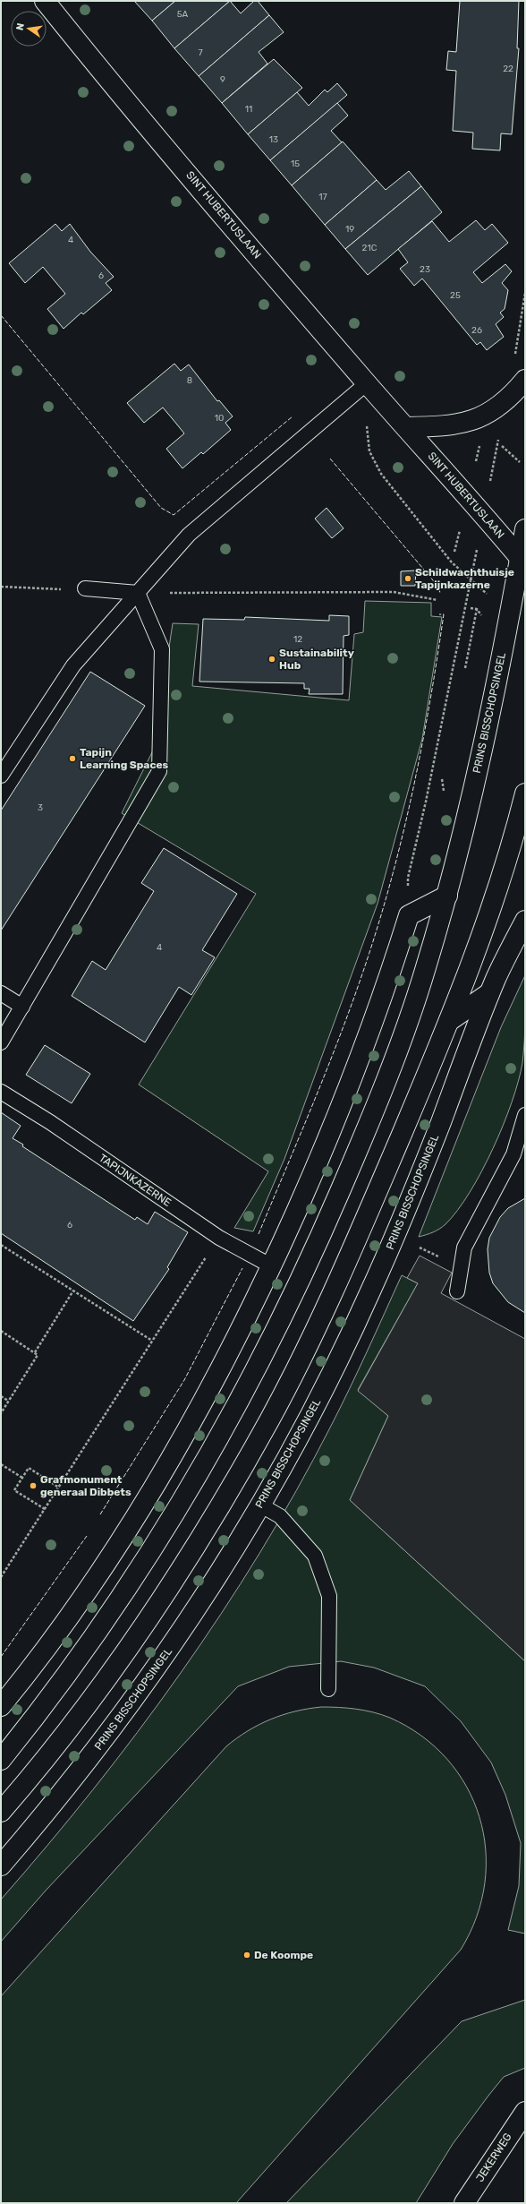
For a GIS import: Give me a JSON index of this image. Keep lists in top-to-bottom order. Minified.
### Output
{"streets":{"street":["SINT HUBERTUSLAAN","PRINS BISSCHOPSINGEL","JEKERWEG"],"lane":["TAPIJNKAZERNE"]},"crossings":[["SINT HUBERTUSLAAN","PRINS BISSCHOPSINGEL"]],"places":["Schildwachthuisje Tapijnkazerne","Sustainability Hub","Tapijn Learning Spaces","Grafmonument generaal Dibbets","De Koompe"],"house_numbers":["5A","7","22","9","11","13","15","17","19","4","21C","23","6","25","26","8","10","12","3","4","6"],"north":"left"}
